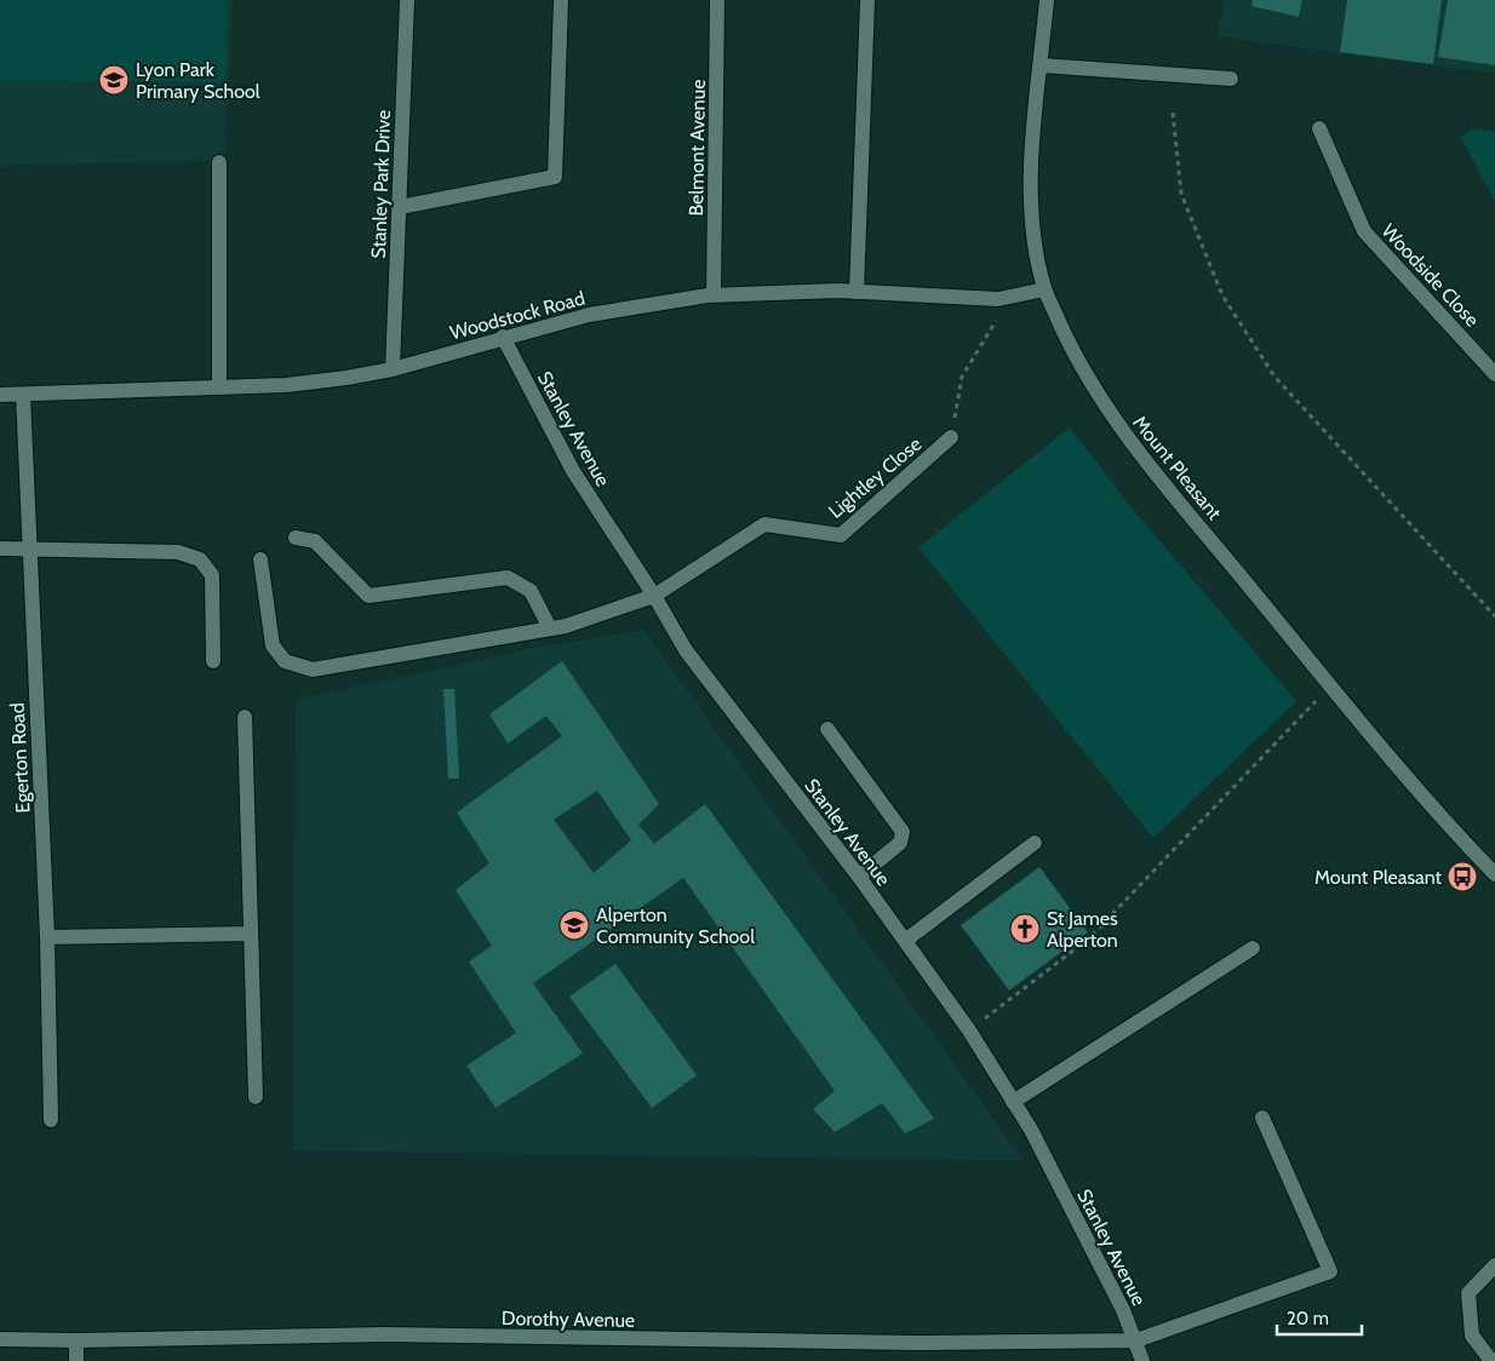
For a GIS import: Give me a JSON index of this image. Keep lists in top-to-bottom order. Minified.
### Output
{"streets":{"street":["Belmont Avenue","Stanley Park Drive","Woodside Close","Woodstock Road","Stanley Avenue","Mount Pleasant","Lightley Close","Egerton Road","Dorothy Avenue"]},"crossings":[["Belmont Avenue","Woodstock Road"],["Stanley Park Drive","Woodstock Road"],["Woodstock Road","Stanley Avenue"],["Woodstock Road","Mount Pleasant"],["Woodstock Road","Lightley Close"],["Woodstock Road","Egerton Road"],["Stanley Avenue","Lightley Close"],["Stanley Avenue","Dorothy Avenue"]],"places":{"school or university":["Lyon Park Primary School","Alperton Community School"],"bus stop":["Mount Pleasant"],"church":["St James Alperton"]},"scale_bar":"20 m"}
